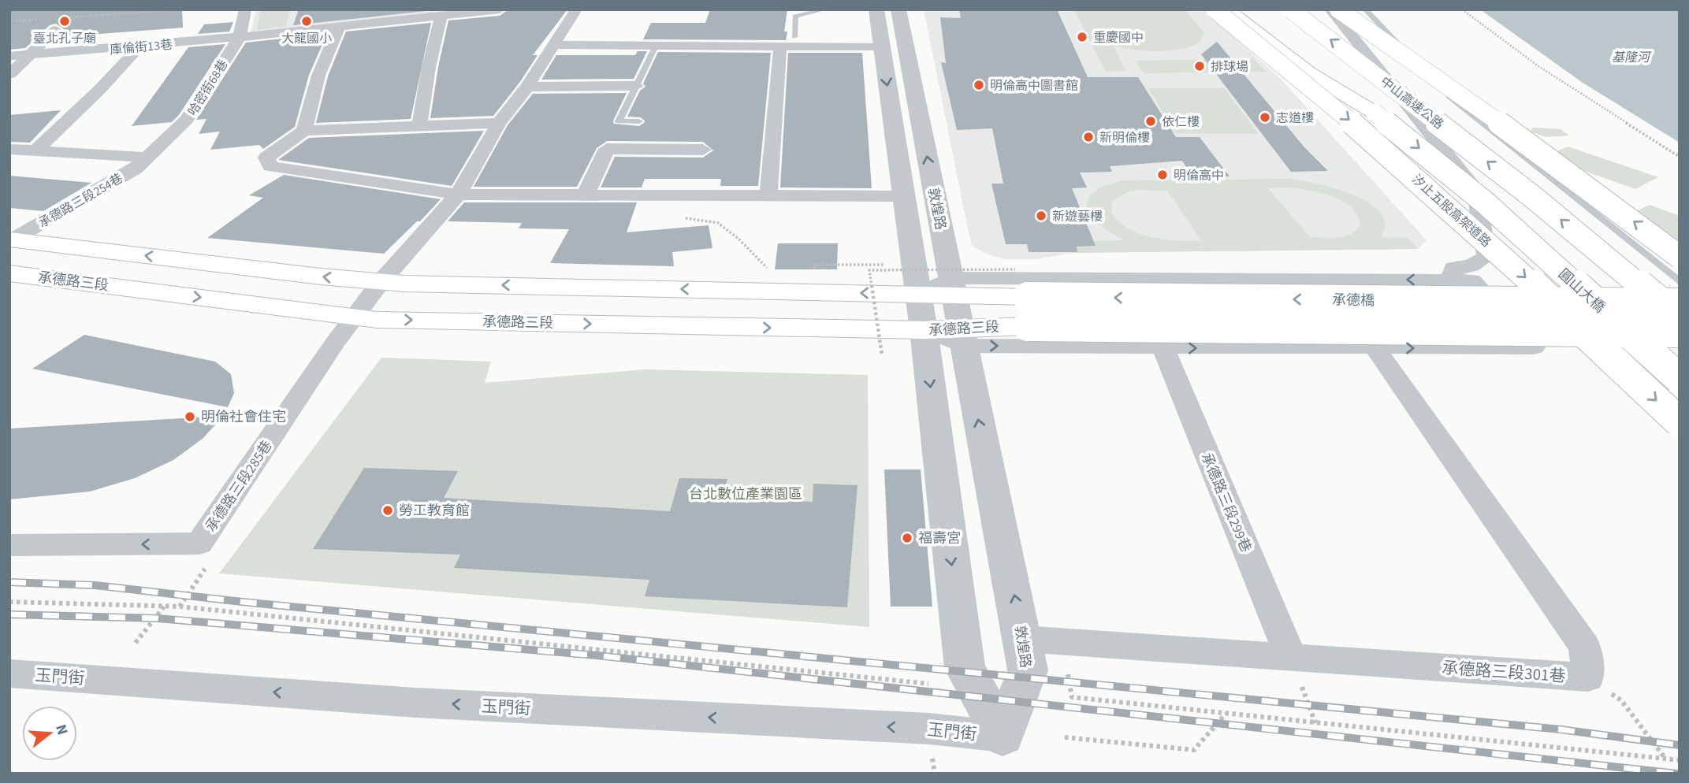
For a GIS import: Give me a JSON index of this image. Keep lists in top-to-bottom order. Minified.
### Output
{"streets":{"main road":["中山高速公路","汐止五股高架道路","承德路三段","圓山大橋","承德橋"],"street":["庫倫街13巷","哈密街68巷","承德路三段254巷","敦煌路","承德路三段285巷","承德路三段299巷","承德路三段301巷","玉門街"]},"crossings":[["庫倫街13巷","哈密街68巷"],["哈密街68巷","承德路三段254巷"],["承德路三段254巷","承德路三段"],["敦煌路","承德路三段"],["敦煌路","承德路三段301巷"],["敦煌路","玉門街"],["承德路三段","承德橋"],["承德路三段","承德路三段285巷"],["承德路三段299巷","承德路三段301巷"]],"one_way":["玉門街"],"water":["基隆河"],"parks":["台北數位產業園區"],"places":["臺北孔子廟","大龍國小","重慶國中","排球場","明倫高中圖書館","志道樓","依仁樓","新明倫樓","明倫高中","新遊藝樓","明倫社會住宅","勞工教育館","福壽宮"],"north":"right"}
